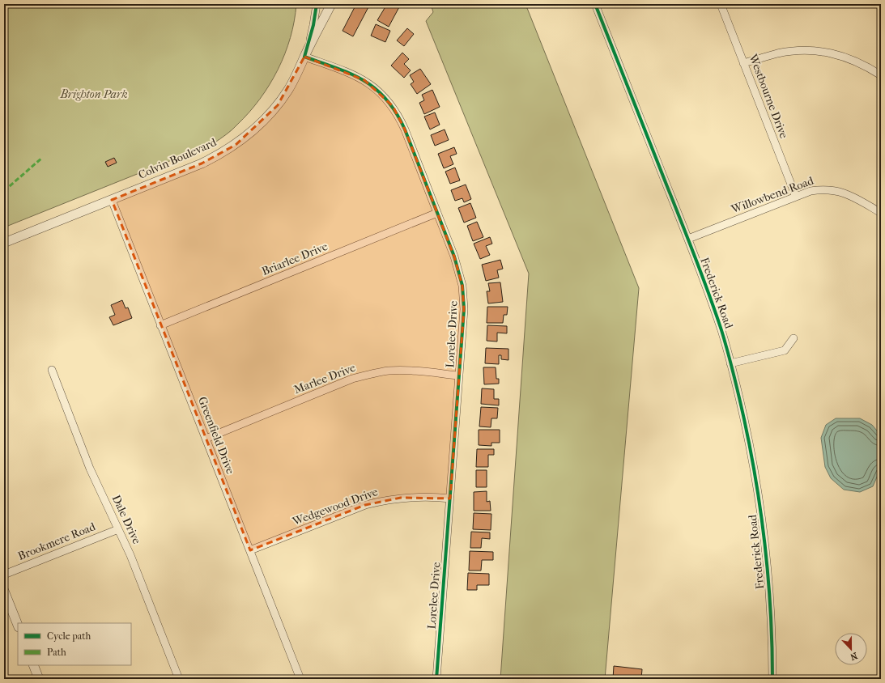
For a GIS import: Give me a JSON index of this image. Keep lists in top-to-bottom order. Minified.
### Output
{"streets":{"street":["Westbourne Drive","Colvin Boulevard","Willowbend Road","Briarlee Drive","Frederick Road","Lorelee Drive","Marlee Drive","Greenfield Drive","Wedgewood Drive","Dale Drive","Brookmere Road"]},"crossings":[["Westbourne Drive","Willowbend Road"],["Colvin Boulevard","Lorelee Drive"],["Colvin Boulevard","Greenfield Drive"],["Willowbend Road","Frederick Road"],["Briarlee Drive","Lorelee Drive"],["Briarlee Drive","Greenfield Drive"],["Lorelee Drive","Marlee Drive"],["Lorelee Drive","Wedgewood Drive"],["Marlee Drive","Greenfield Drive"],["Greenfield Drive","Wedgewood Drive"],["Dale Drive","Brookmere Road"]],"parks":["Brighton Park"],"legend":["Cycle path","Path"],"north":"bottom"}
